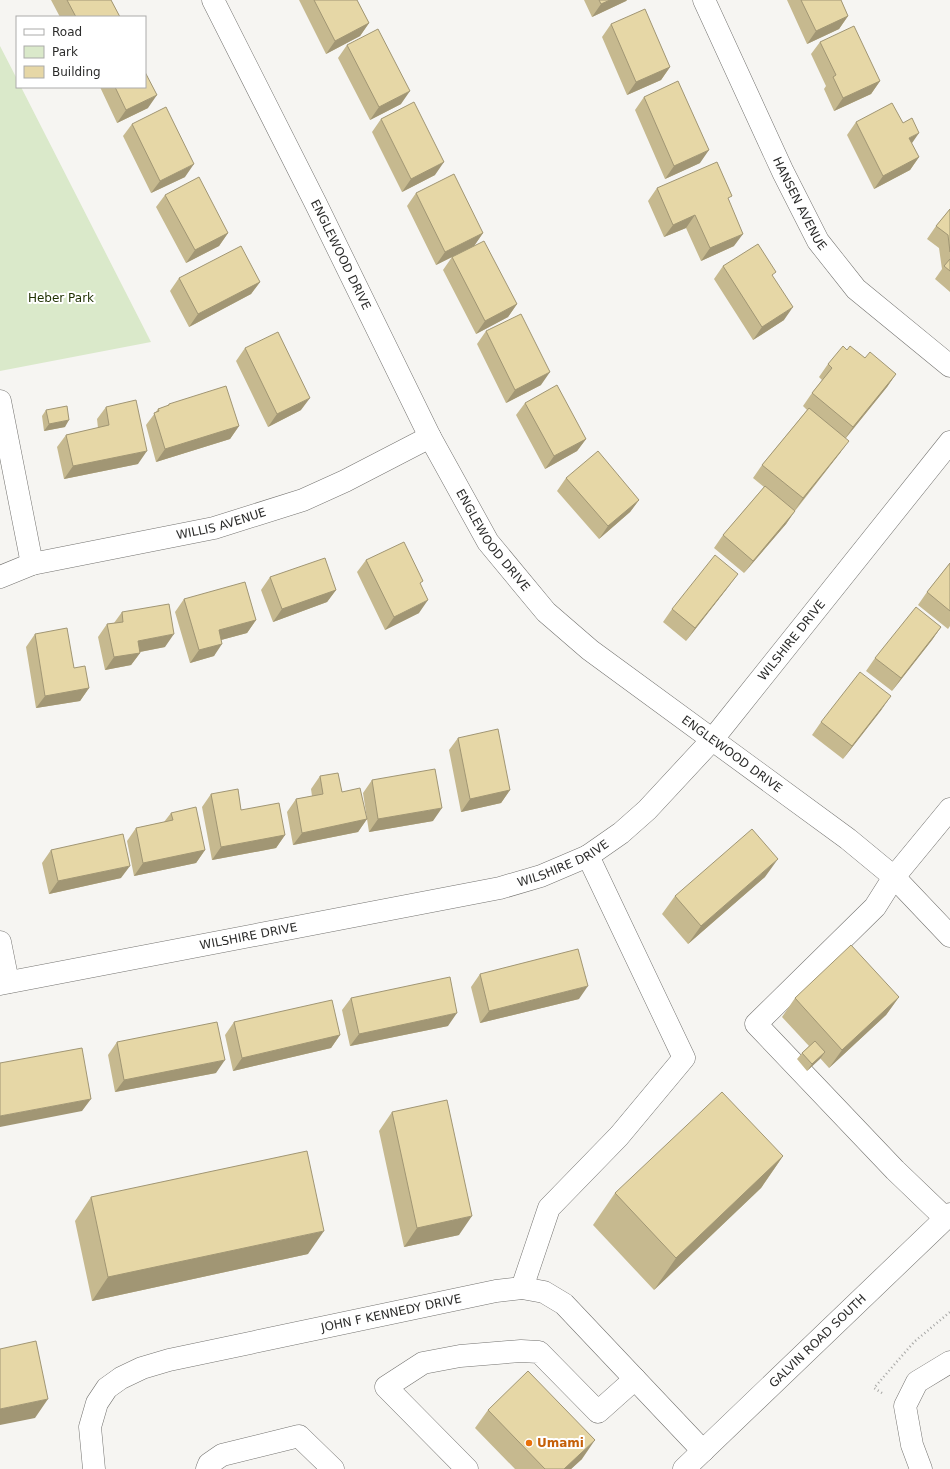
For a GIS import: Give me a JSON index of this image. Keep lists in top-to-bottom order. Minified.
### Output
{"streets":{"street":["HANSEN AVENUE","ENGLEWOOD DRIVE","WILLIS AVENUE","WILSHIRE DRIVE","JOHN F KENNEDY DRIVE","GALVIN ROAD SOUTH"]},"crossings":[["ENGLEWOOD DRIVE","WILLIS AVENUE"],["ENGLEWOOD DRIVE","WILSHIRE DRIVE"],["JOHN F KENNEDY DRIVE","GALVIN ROAD SOUTH"]],"parks":["Heber Park"],"places":["Umami"],"legend":["Road","Park","Building"]}
